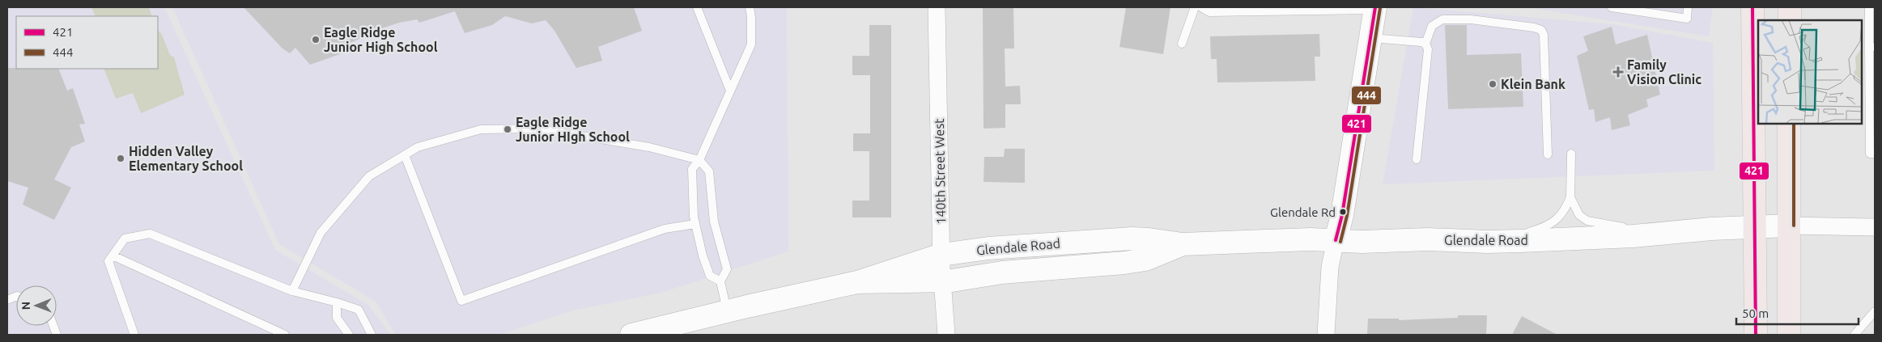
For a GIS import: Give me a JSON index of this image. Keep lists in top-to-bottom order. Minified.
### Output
{"streets":{"main road":["Glendale Road"],"street":["140th Street West"]},"crossings":[["140th Street West","Glendale Road"]],"places":{"other":["Eagle Ridge Junior High School","Klein Bank","Eagle Ridge Junior HIgh School","Hidden Valley Elementary School","Glendale Rd"],"health":["Family Vision Clinic"]},"lines":["transit line 421","transit line 444"],"legend":["421","444"],"scale_bar":"50 m","north":"left"}
